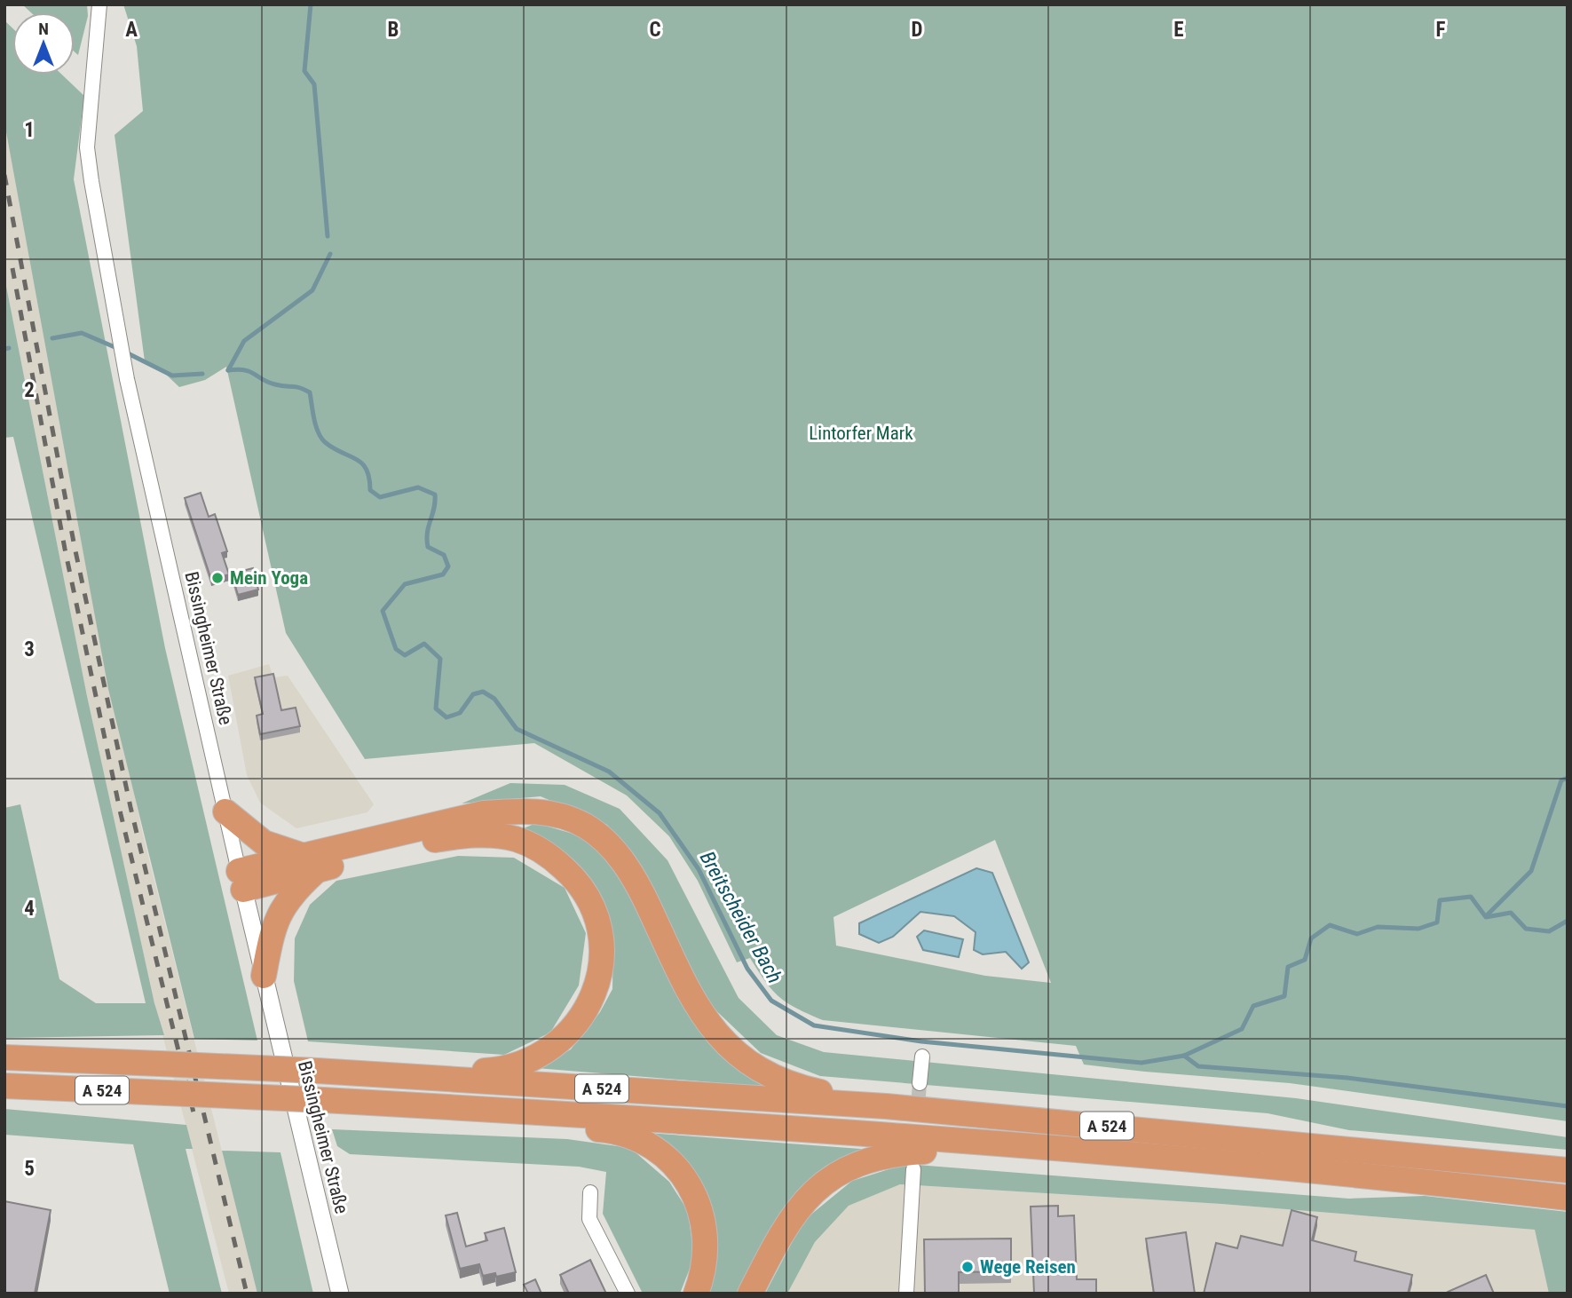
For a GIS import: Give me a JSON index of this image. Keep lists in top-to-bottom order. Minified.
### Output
{"streets":{"highway":["A 524"],"street":["Bissingheimer Straße"]},"water":["Breitscheider Bach"],"parks":["Lintorfer Mark"],"places":["Mein Yoga","Wege Reisen"],"north":"top","grid":{"columns":["A","B","C","D","E","F"],"rows":["1","2","3","4","5"]}}
